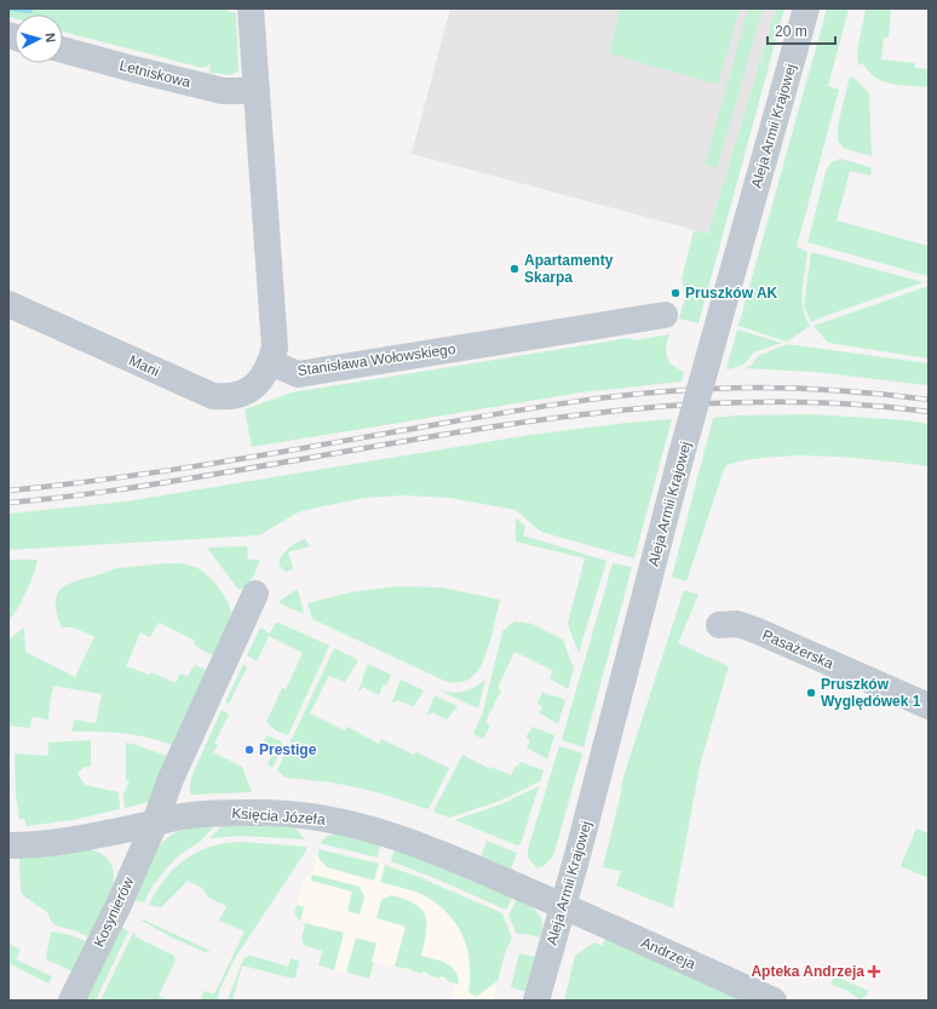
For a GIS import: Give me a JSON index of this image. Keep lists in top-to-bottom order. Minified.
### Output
{"streets":{"street":["Letniskowa","Aleja Armii Krajowej","Stanisława Wołowskiego","Marii","Pasażerska","Księcia Józefa","Kosynierów","Andrzeja"]},"crossings":[["Aleja Armii Krajowej","Księcia Józefa"],["Aleja Armii Krajowej","Andrzeja"],["Stanisława Wołowskiego","Marii"],["Księcia Józefa","Kosynierów"],["Księcia Józefa","Andrzeja"]],"places":{"other":["Apartamenty Skarpa","Pruszków AK","Pruszków Wyględówek 1","Prestige"],"health":["Apteka Andrzeja"]},"scale_bar":"20 m","north":"right"}
